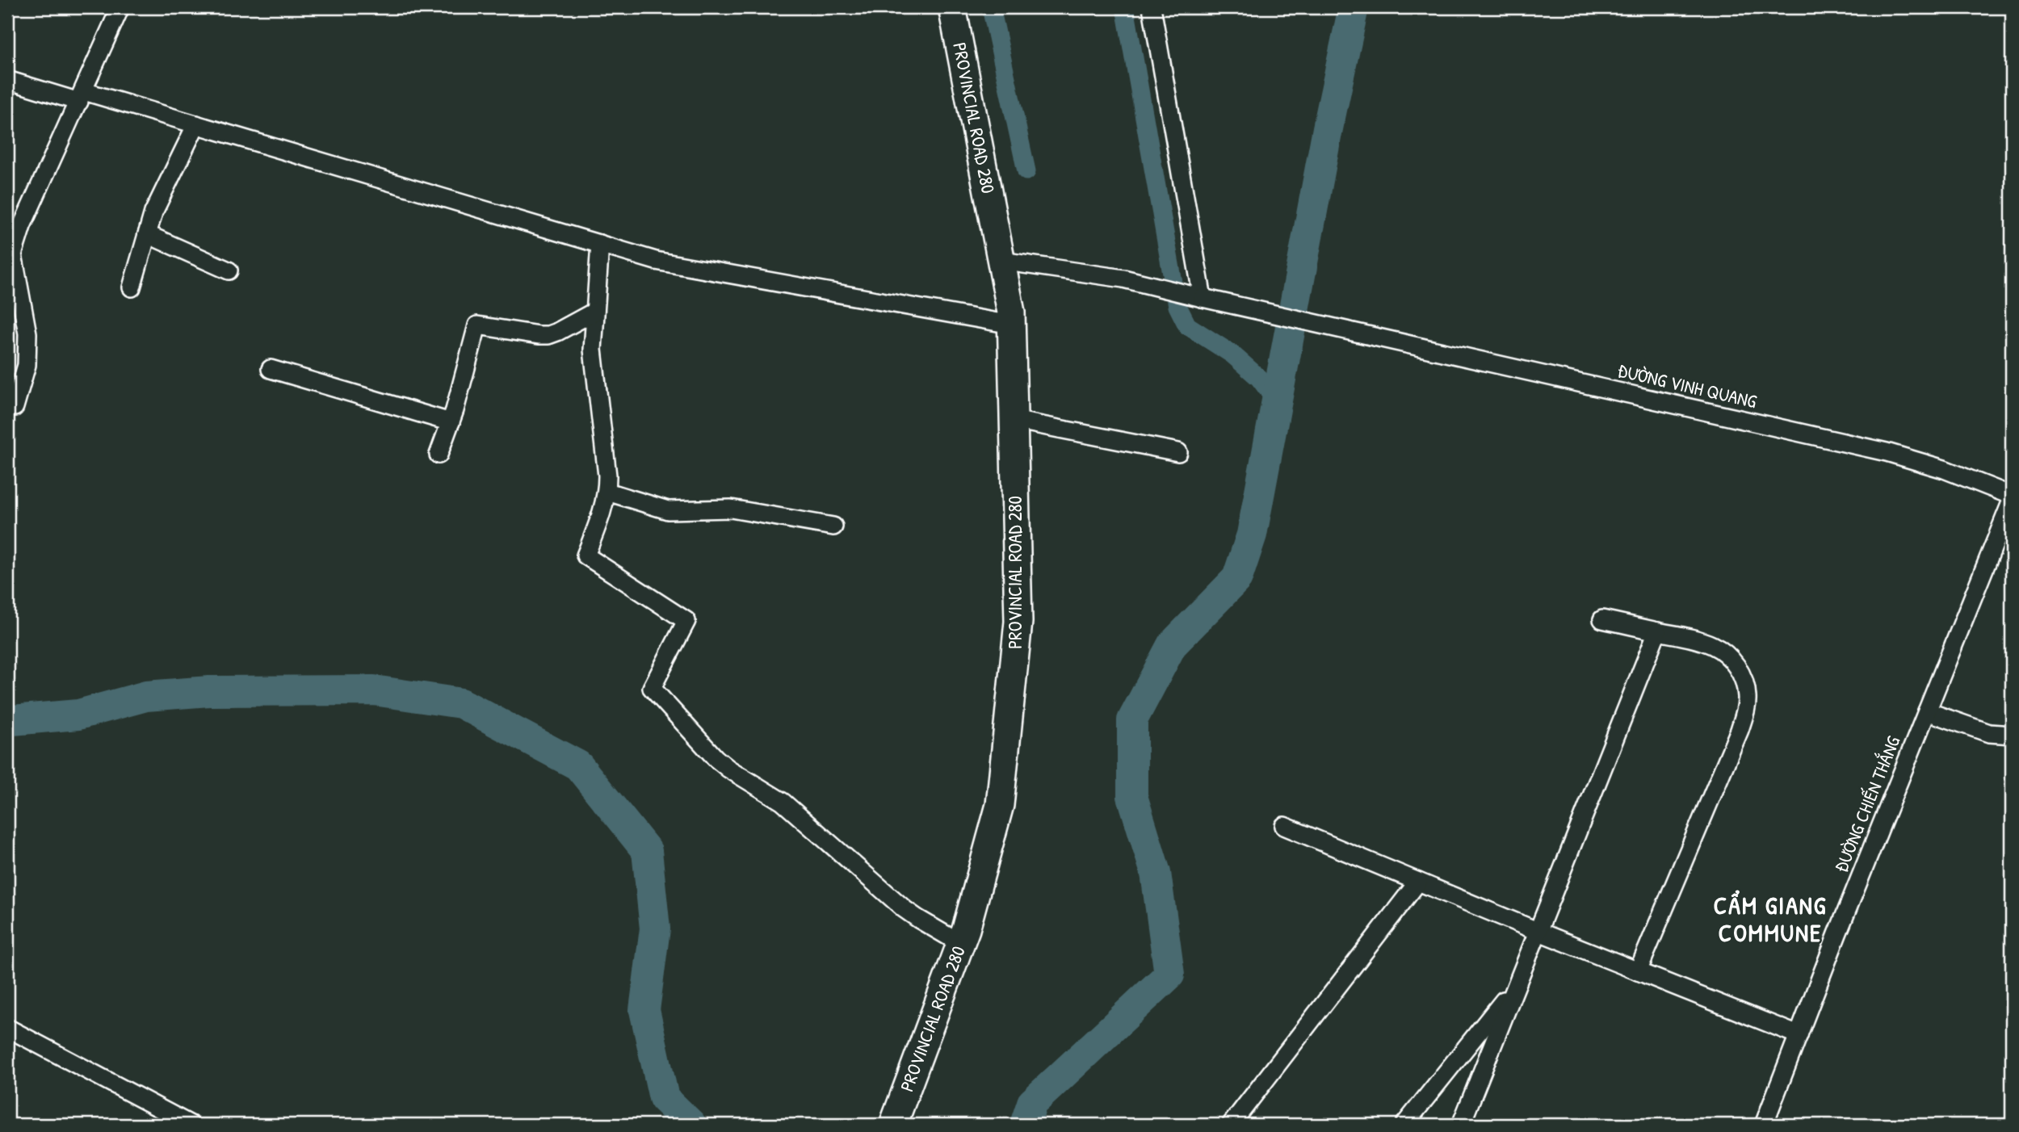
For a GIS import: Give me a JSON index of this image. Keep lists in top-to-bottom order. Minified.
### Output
{"streets":{"main road":["PROVINCIAL ROAD 280"],"street":["ĐƯỜNG VINH QUANG","ĐƯỜNG CHIẾN THẮNG"]},"crossings":[["PROVINCIAL ROAD 280","ĐƯỜNG VINH QUANG"]],"districts":["CẨM GIANG COMMUNE"]}
